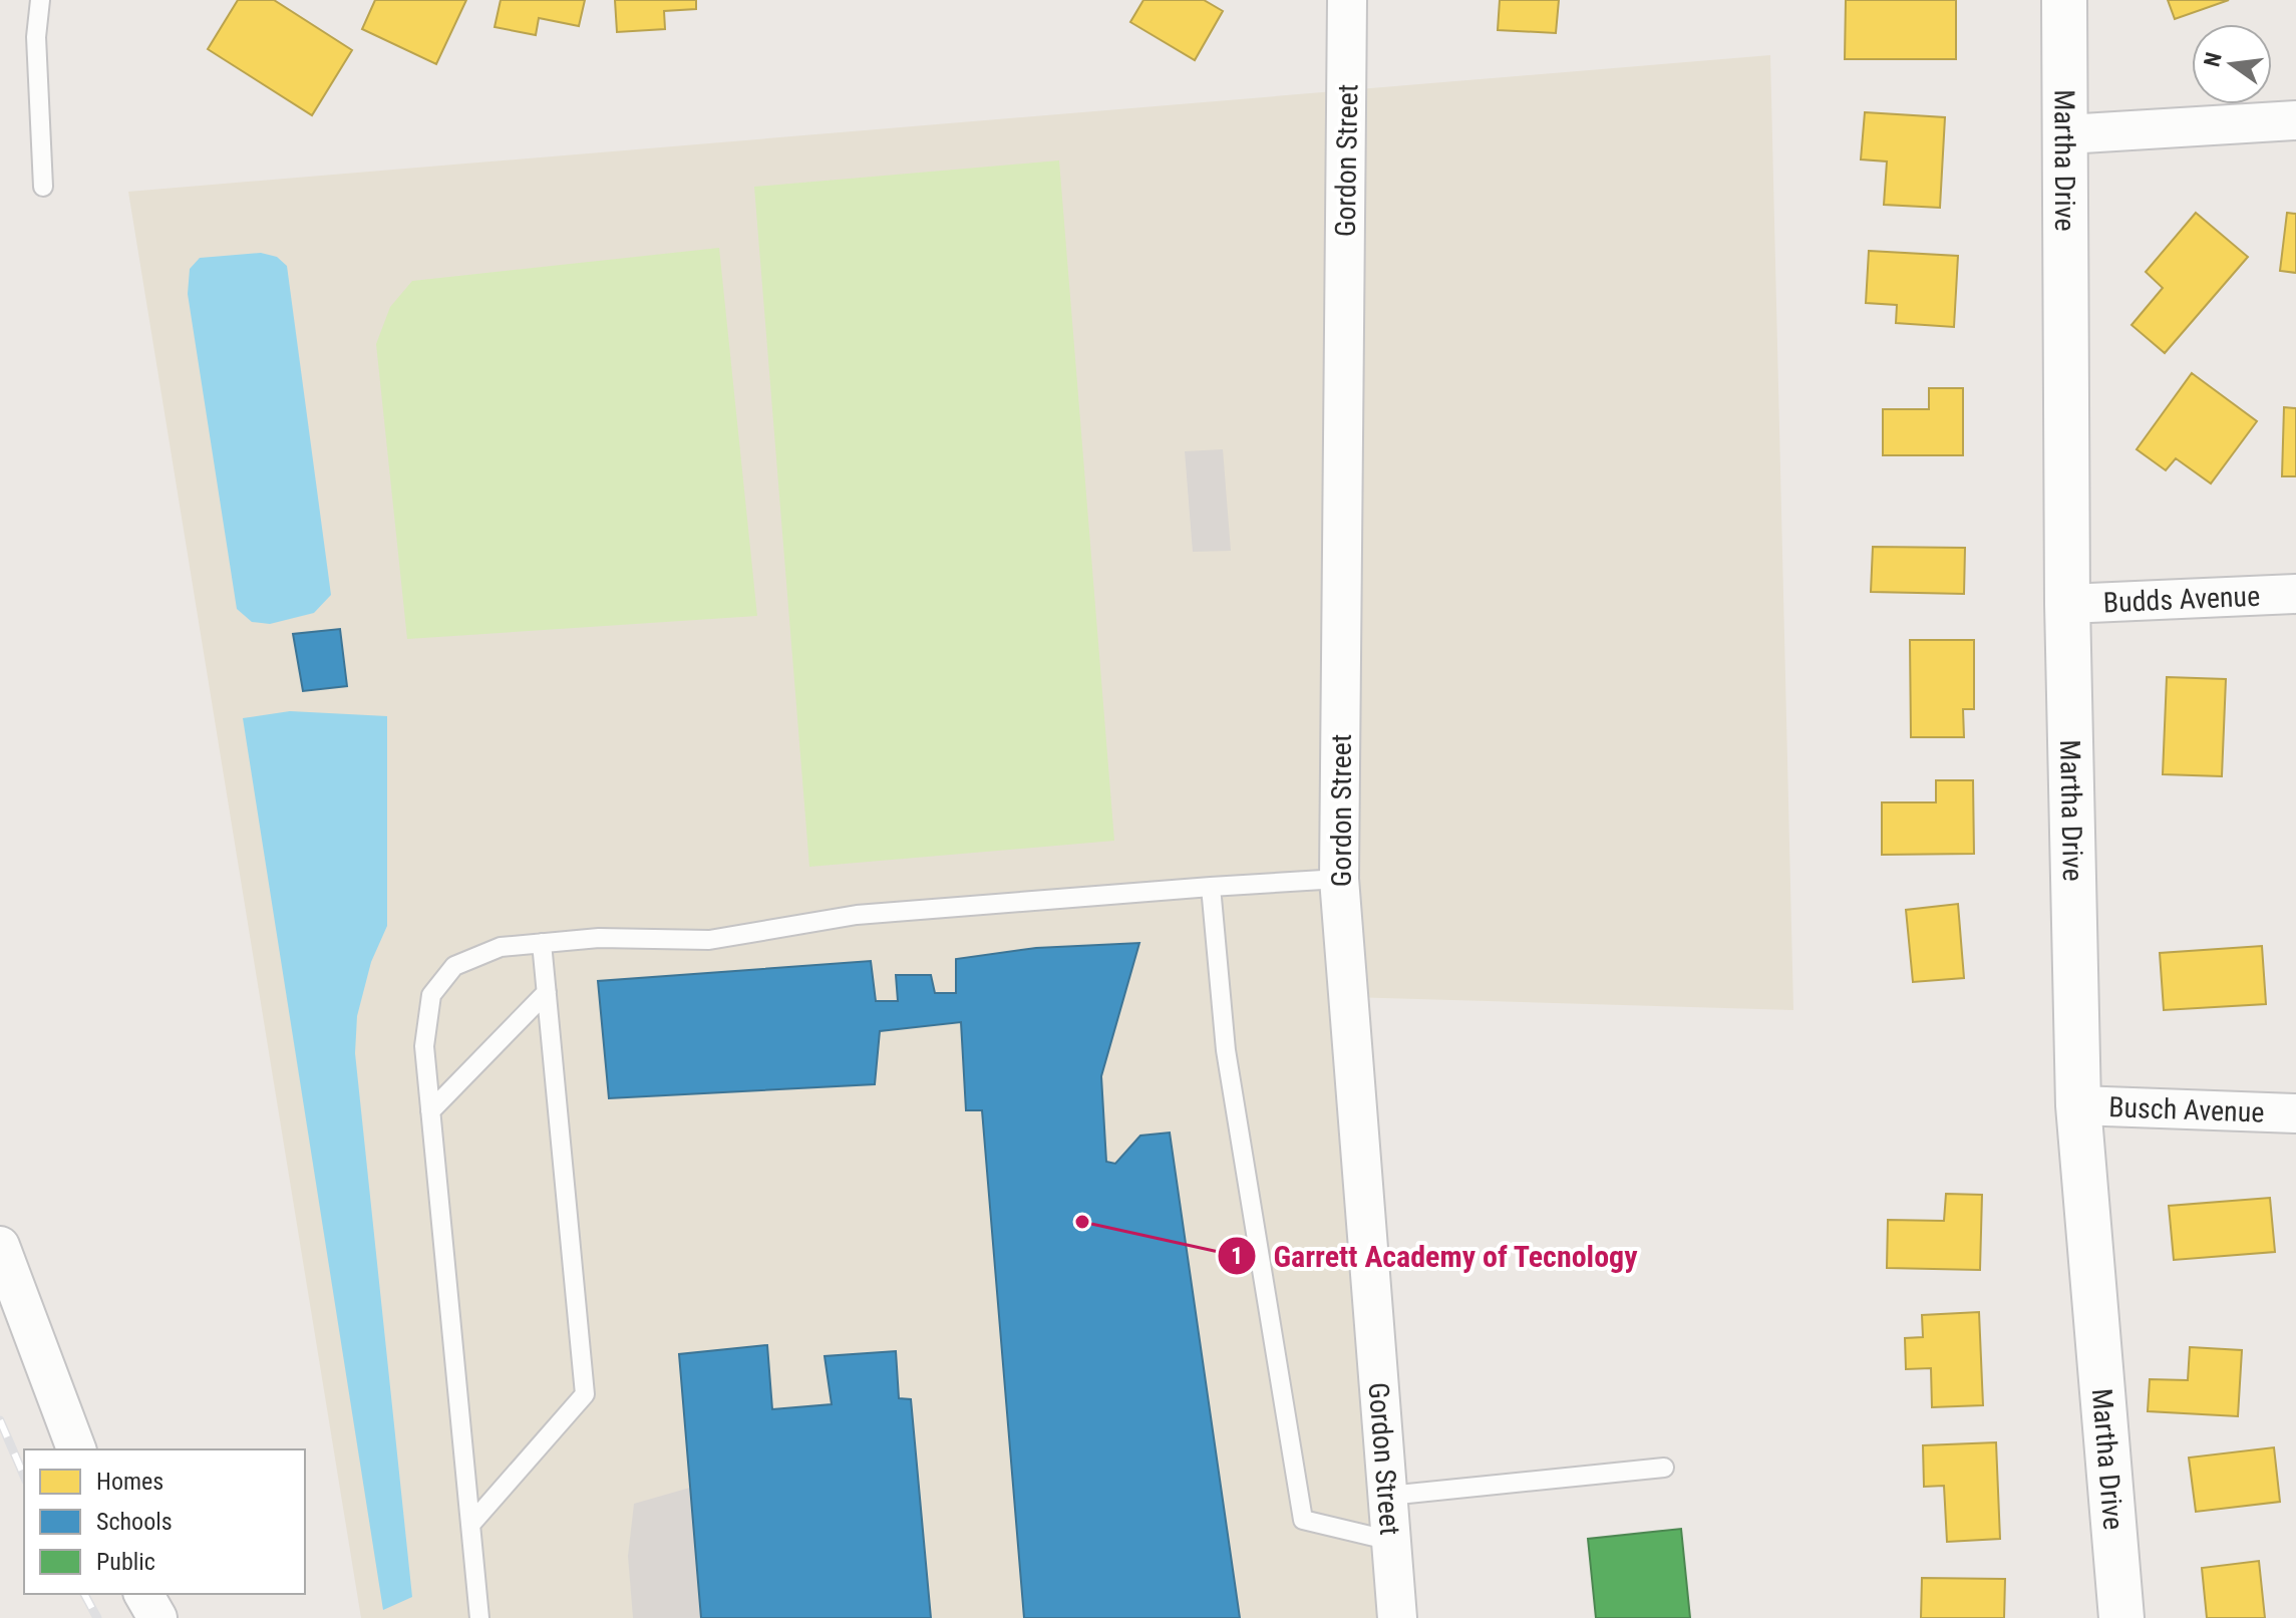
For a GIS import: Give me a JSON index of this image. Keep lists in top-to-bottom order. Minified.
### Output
{"streets":{"street":["Martha Drive","Gordon Street","Budds Avenue","Busch Avenue"]},"crossings":[["Martha Drive","Budds Avenue"],["Martha Drive","Busch Avenue"]],"places":["Garrett Academy of Tecnology"],"legend":["Homes","Schools","Public"],"north":"left"}
